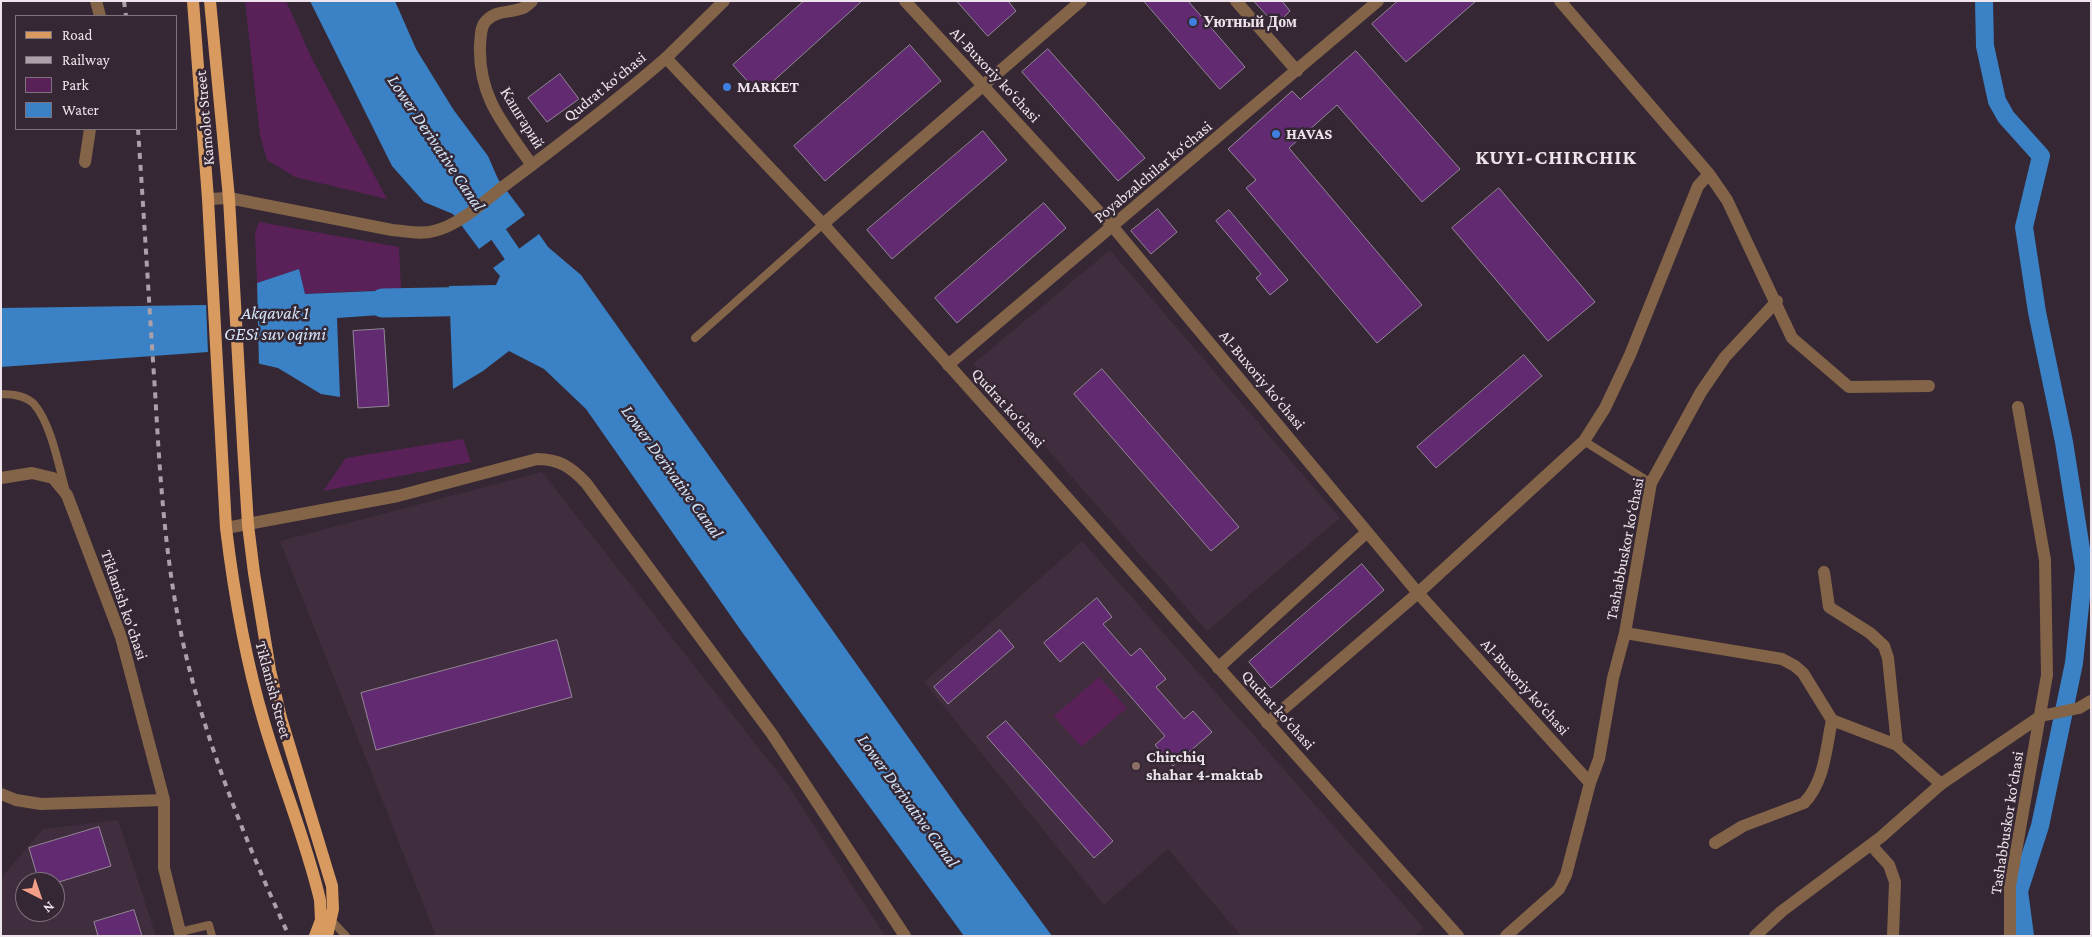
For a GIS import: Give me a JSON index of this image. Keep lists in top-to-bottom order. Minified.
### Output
{"streets":{"main road":["Kamolot Street","Tiklanish Street"],"street":["Al-Buxoriy ko‘chasi","Qudrat ko‘chasi","Кашгарий","Poyabzalchilar ko‘chasi","Tashabbuskor ko‘chasi","Tiklanish ko'chasi"]},"crossings":[["Al-Buxoriy ko‘chasi","Poyabzalchilar ko‘chasi"],["Al-Buxoriy ko‘chasi","Tashabbuskor ko‘chasi"],["Qudrat ko‘chasi","Kamolot Street"],["Qudrat ko‘chasi","Кашгарий"],["Qudrat ko‘chasi","Poyabzalchilar ko‘chasi"],["Kamolot Street","Tiklanish Street"]],"districts":["KUYI-CHIRCHIK"],"water":["Lower Derivative Canal","Akqavak 1 GESi suv oqimi"],"places":["Уютный Дом","MARKET","HAVAS","Chirchiq shahar 4-maktab"],"legend":["Road","Railway","Park","Water"],"north":"bottom right"}
